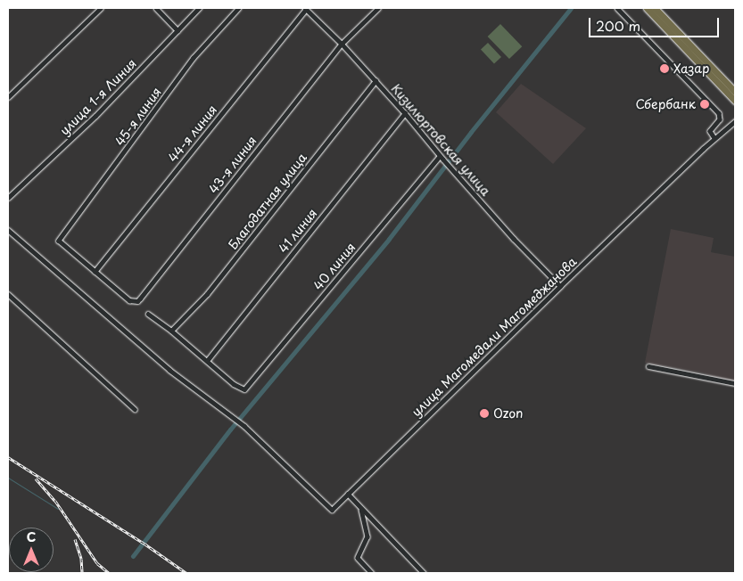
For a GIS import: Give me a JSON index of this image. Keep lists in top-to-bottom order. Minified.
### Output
{"streets":{"street":["улица 1-я Линия","45-я линия","44-я линия","Кизилюртовская улица","43-я линия","Благодатная улица","41 линия","40 линия","улица Магомедали Магомеджановa"]},"crossings":[["45-я линия","44-я линия"],["45-я линия","43-я линия"],["44-я линия","Кизилюртовская улица"],["44-я линия","43-я линия"],["Кизилюртовская улица","43-я линия"],["Кизилюртовская улица","Благодатная улица"],["Кизилюртовская улица","41 линия"],["Кизилюртовская улица","40 линия"],["Кизилюртовская улица","улица Магомедали Магомеджановa"],["41 линия","40 линия"]],"places":["Хазар","Сбербанк","Ozon"],"scale_bar":"200 m","north":"top"}
